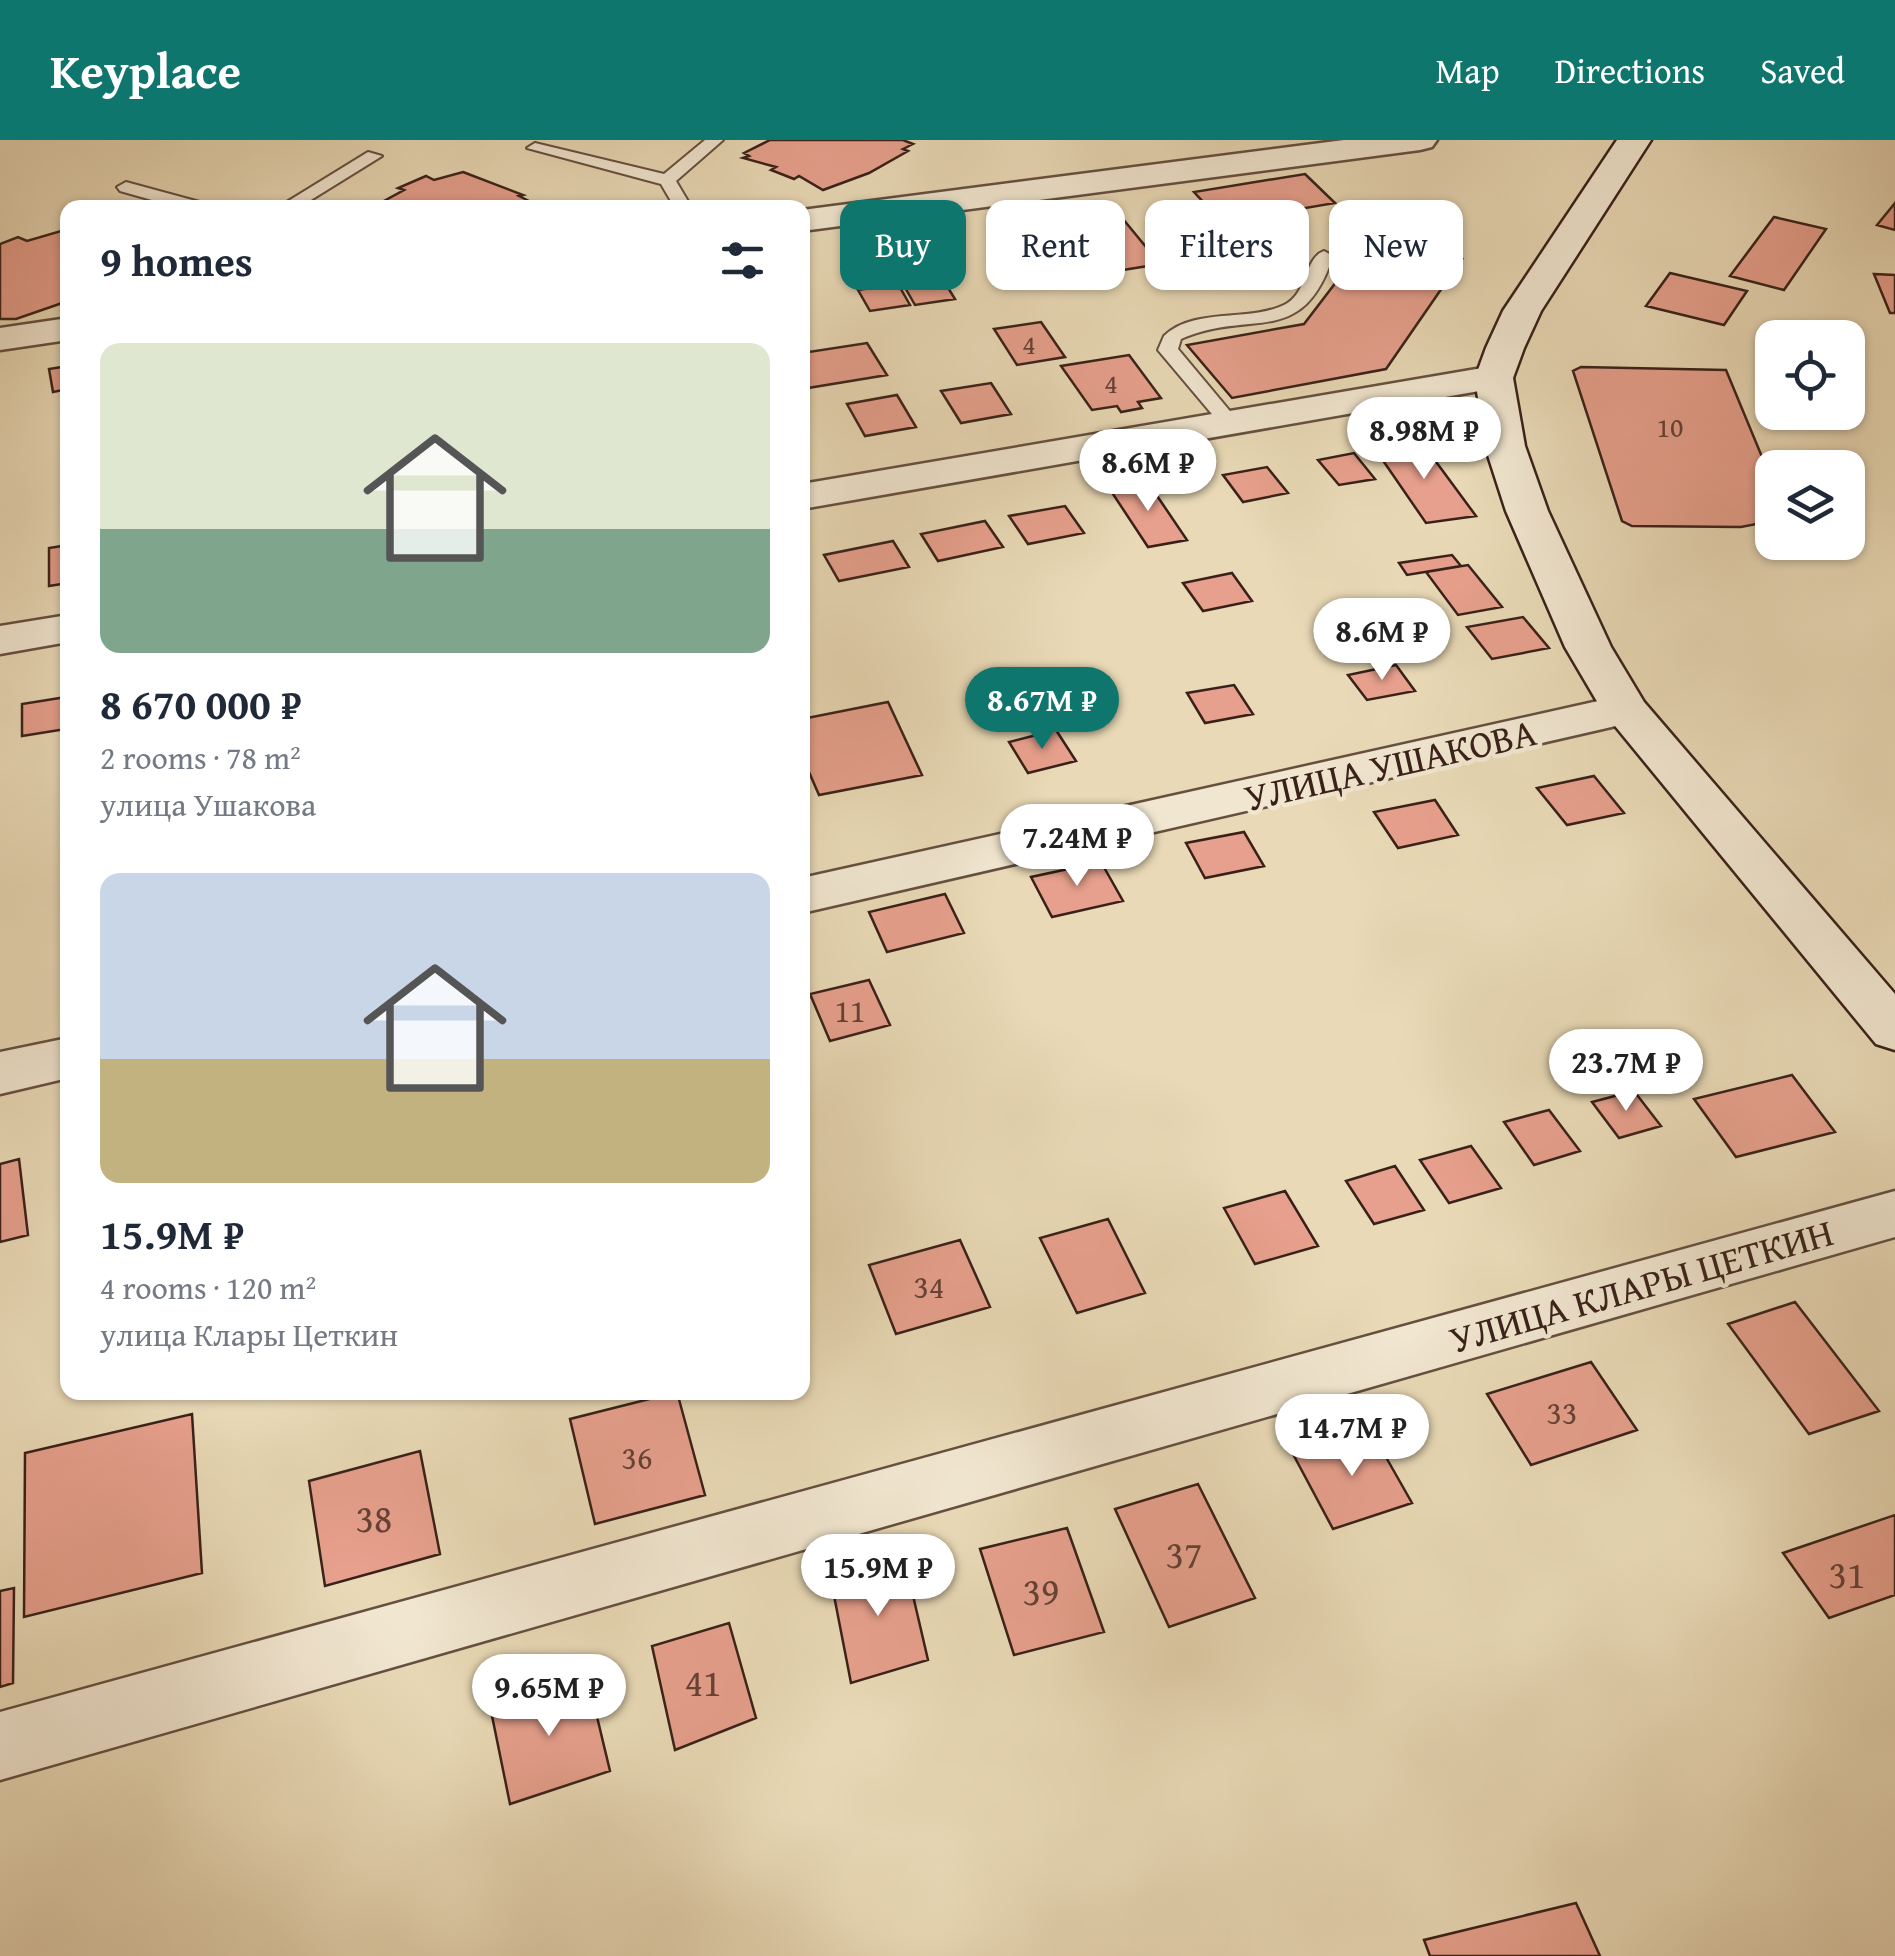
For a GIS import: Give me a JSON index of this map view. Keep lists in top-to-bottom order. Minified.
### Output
{"streets":{"street":["УЛИЦА УШАКОВА","УЛИЦА КЛАРЫ ЦЕТКИН"]},"house_numbers":["4","4","10","11","34","33","36","38","37","31","39","41"],"page":{"header":"Keyplace","nav":["Map","Directions","Saved"],"chip":["Buy","Rent","Filters","New"],"heading":"9 homes","list":[{"name":"8 670 000 ₽","note":"2 rooms · 78 m² · улица Ушакова"},{"name":"15.9M ₽","note":"4 rooms · 120 m² · улица Клары Цеткин"}],"price":["8.98M ₽","8.6M ₽","8.6M ₽","8.67M ₽","7.24M ₽","23.7M ₽","14.7M ₽","15.9M ₽","9.65M ₽"]}}
